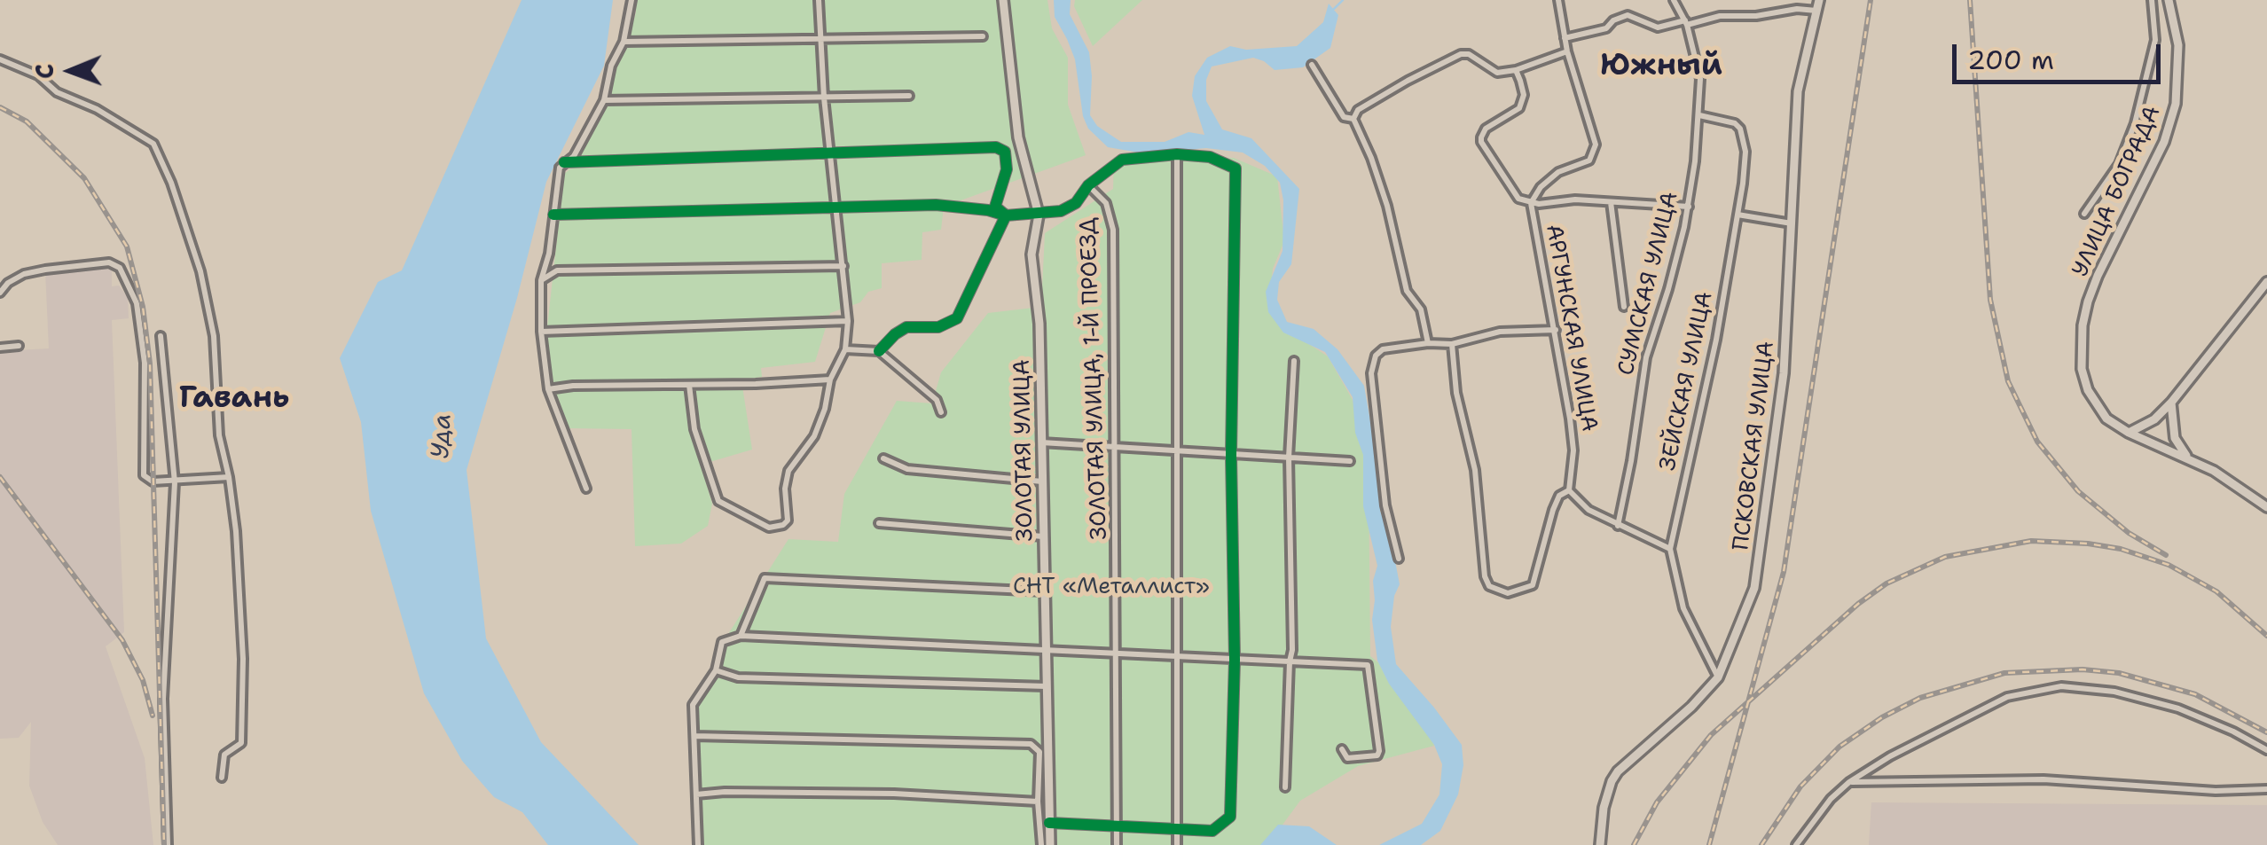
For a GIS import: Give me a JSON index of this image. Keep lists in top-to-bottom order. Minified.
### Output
{"streets":{"street":["УЛИЦА БОГРАДА","СУМСКАЯ УЛИЦА","АРГУНСКАЯ УЛИЦА","ЗОЛОТАЯ УЛИЦА, 1-Й ПРОЕЗД","ЗЕЙСКАЯ УЛИЦА","ПСКОВСКАЯ УЛИЦА","ЗОЛОТАЯ УЛИЦА"]},"crossings":[["СУМСКАЯ УЛИЦА","ЗЕЙСКАЯ УЛИЦА"],["ЗЕЙСКАЯ УЛИЦА","ПСКОВСКАЯ УЛИЦА"]],"districts":["Южный","Гавань"],"water":["Уда"],"parks":["СНТ «Металлист»"],"scale_bar":"200 m","north":"left"}
